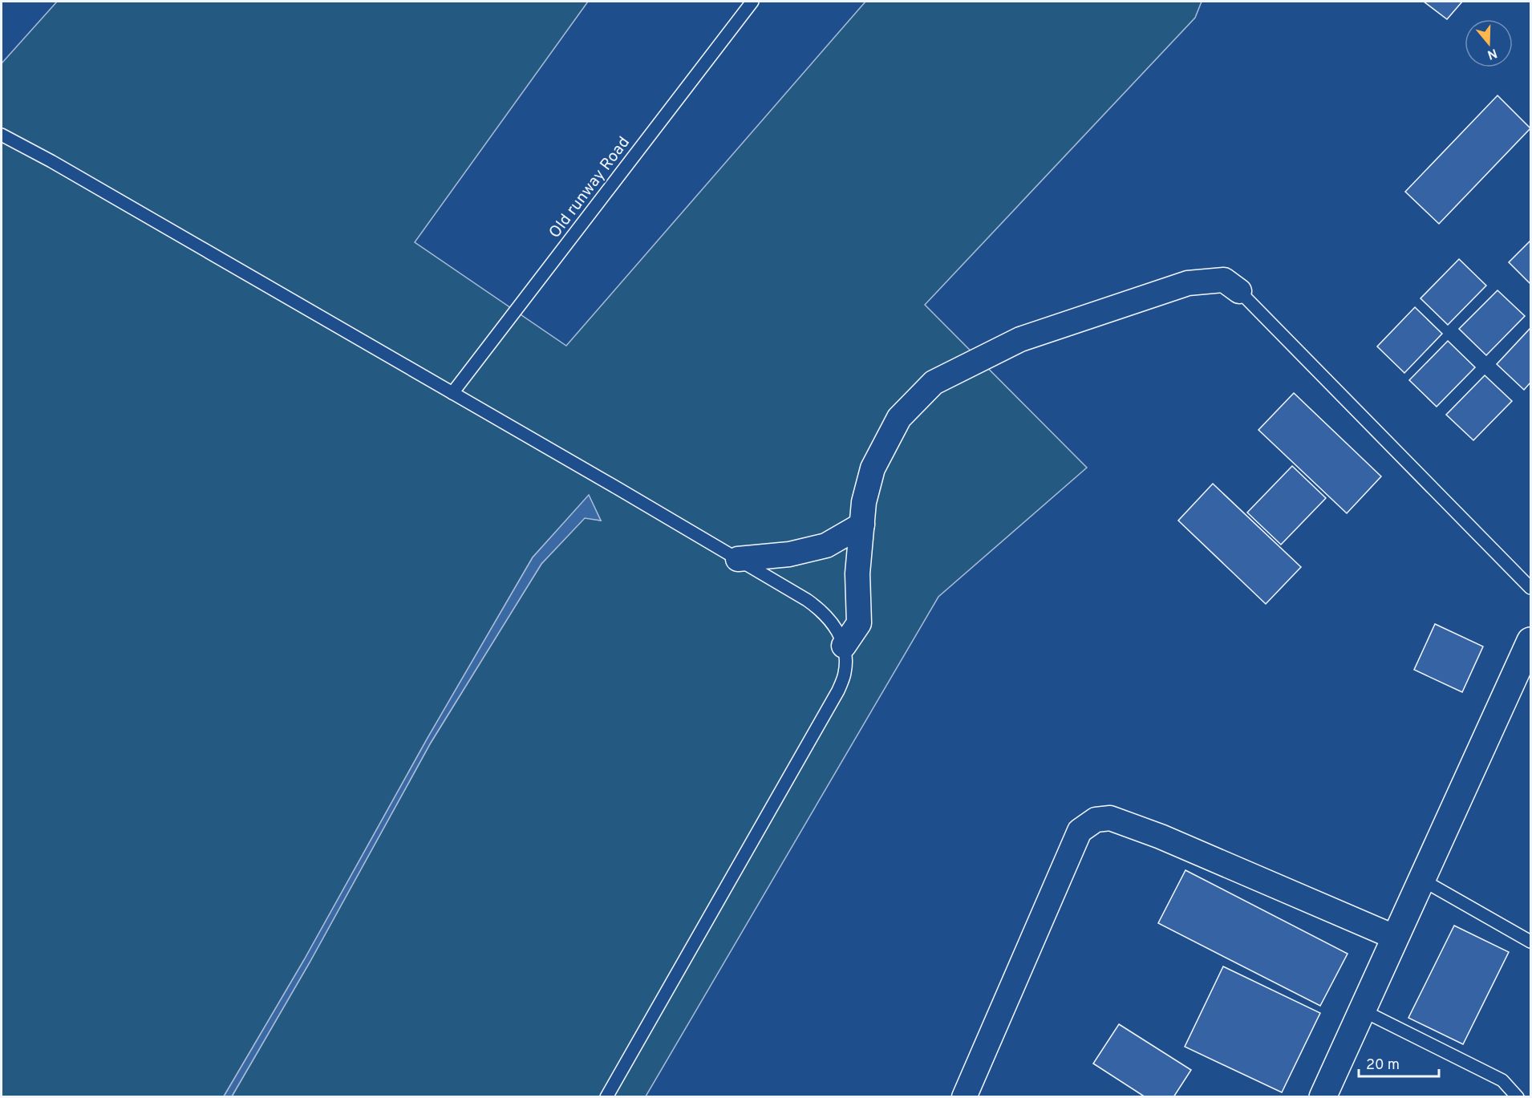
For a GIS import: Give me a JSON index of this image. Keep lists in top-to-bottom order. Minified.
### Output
{"streets":{"lane":["Old runway Road"]},"scale_bar":"20 m","north":"bottom"}
